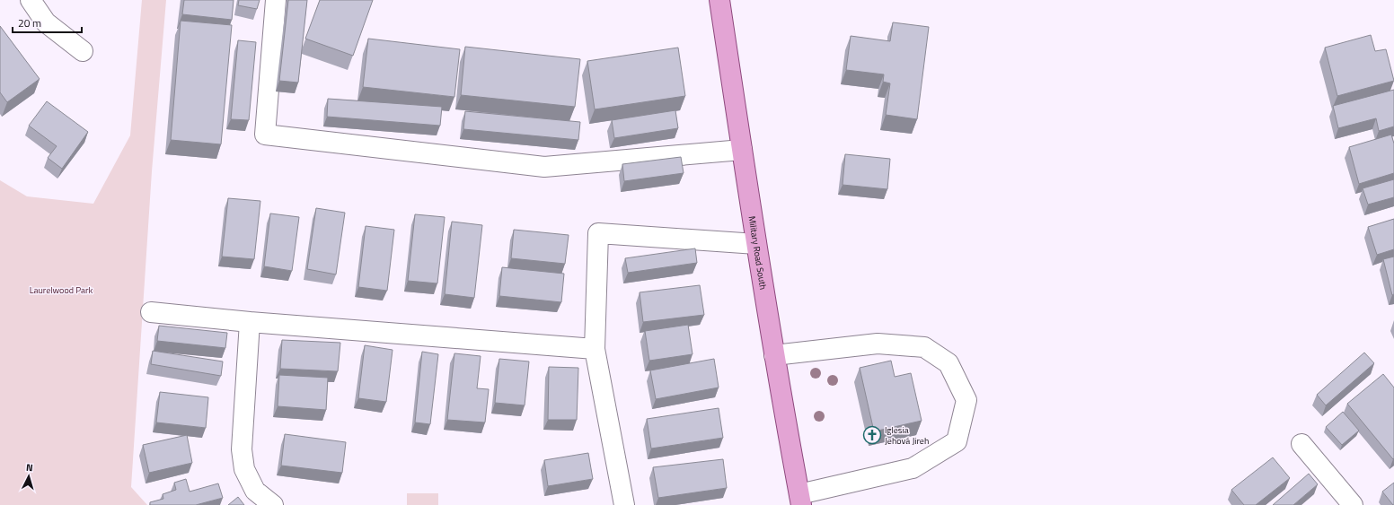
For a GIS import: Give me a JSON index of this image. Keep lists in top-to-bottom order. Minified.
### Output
{"streets":{"main road":["Military Road South"]},"parks":["Laurelwood Park"],"places":{"church":["Iglesia Jehová Jireh"]},"scale_bar":"20 m","north":"top"}
